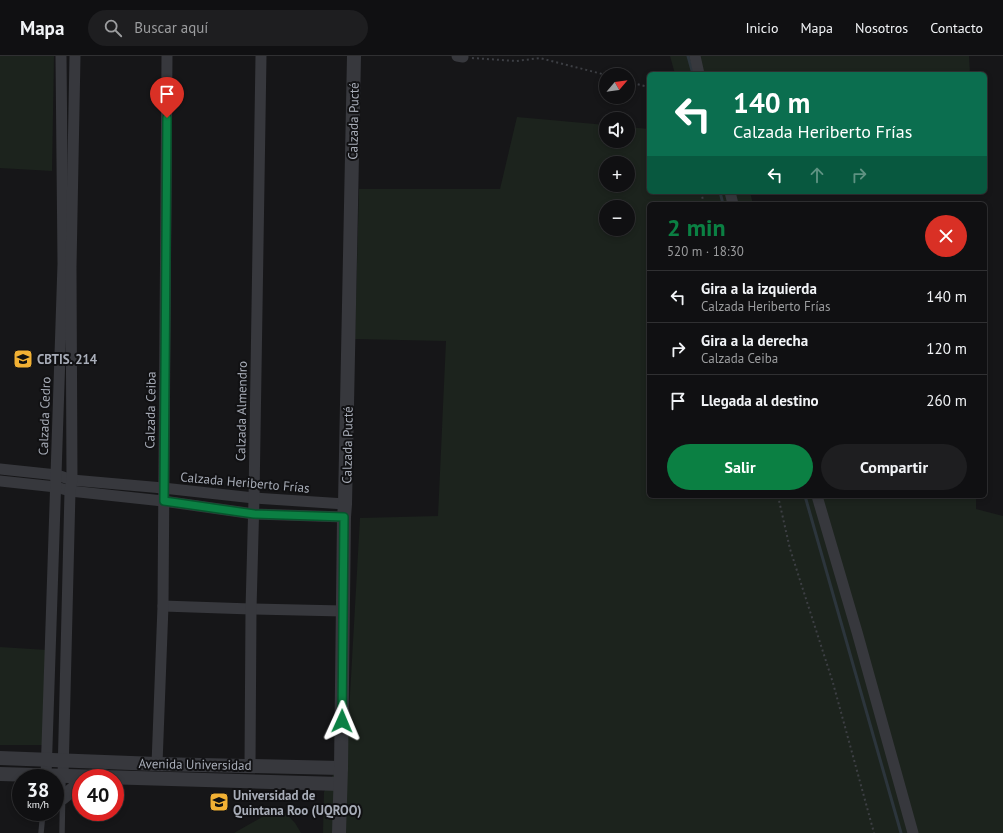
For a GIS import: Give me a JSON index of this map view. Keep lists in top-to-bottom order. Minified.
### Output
{"streets":{"street":["Calzada Pucté","Calzada Ceiba","Calzada Almendro","Calzada Cedro","Calzada Heriberto Frías","Avenida Universidad"]},"crossings":[["Calzada Pucté","Calzada Heriberto Frías"],["Calzada Pucté","Avenida Universidad"],["Calzada Ceiba","Calzada Heriberto Frías"],["Calzada Ceiba","Avenida Universidad"],["Calzada Almendro","Calzada Heriberto Frías"],["Calzada Almendro","Avenida Universidad"],["Calzada Cedro","Calzada Heriberto Frías"],["Calzada Cedro","Avenida Universidad"]],"places":{"school or university":["CBTIS. 214","Universidad de Quintana Roo (UQROO)"]},"north":"top right","page":{"header":"Mapa","search":"Buscar aquí","nav":["Inicio","Mapa","Nosotros","Contacto"],"map_buttons":["+","−"],"turn":["140 m","Calzada Heriberto Frías"],"heading":["2 min","520 m · 18:30"],"list":[{"name":"Gira a la izquierda","note":"Calzada Heriberto Frías","value":"140 m"},{"name":"Gira a la derecha","note":"Calzada Ceiba","value":"120 m"},{"name":"Llegada al destino","value":"260 m"}],"buttons":["Salir","Compartir"],"speed":"38 km/h","limit":"40"}}
